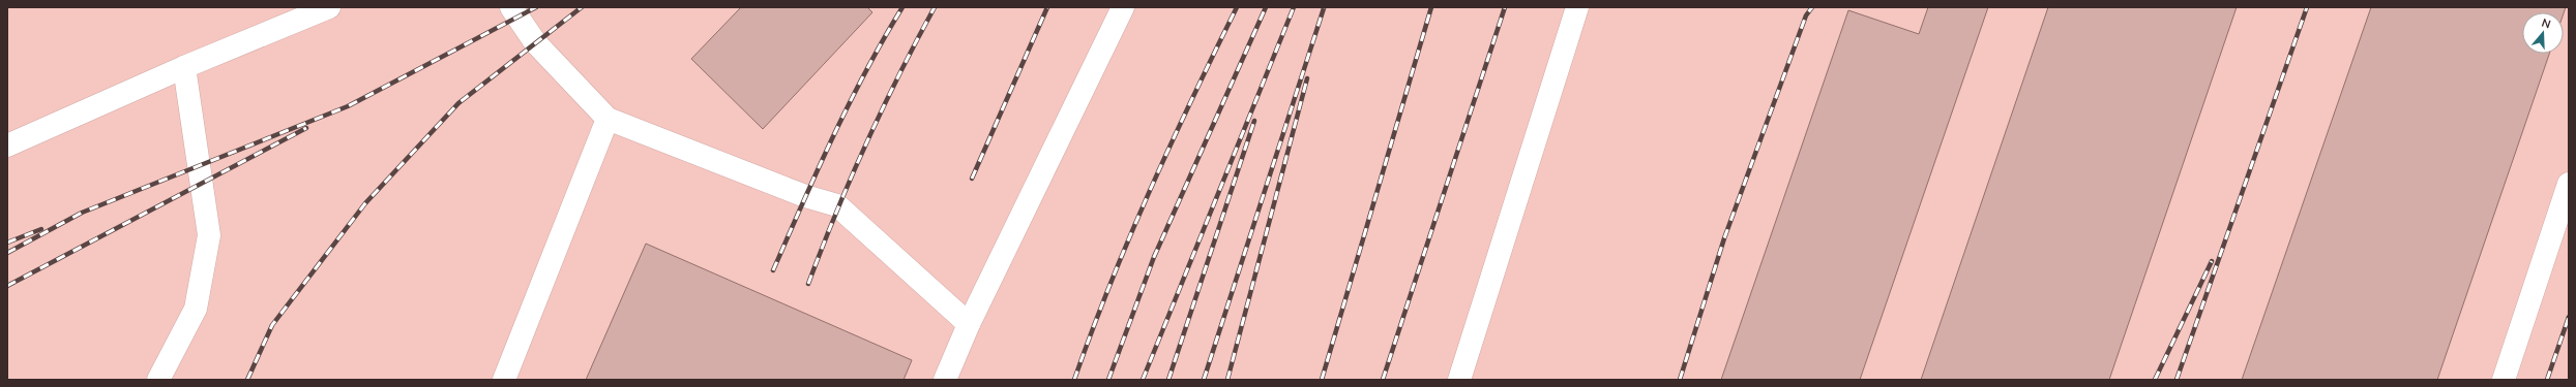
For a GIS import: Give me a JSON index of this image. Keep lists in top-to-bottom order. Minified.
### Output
{"north":"top"}
